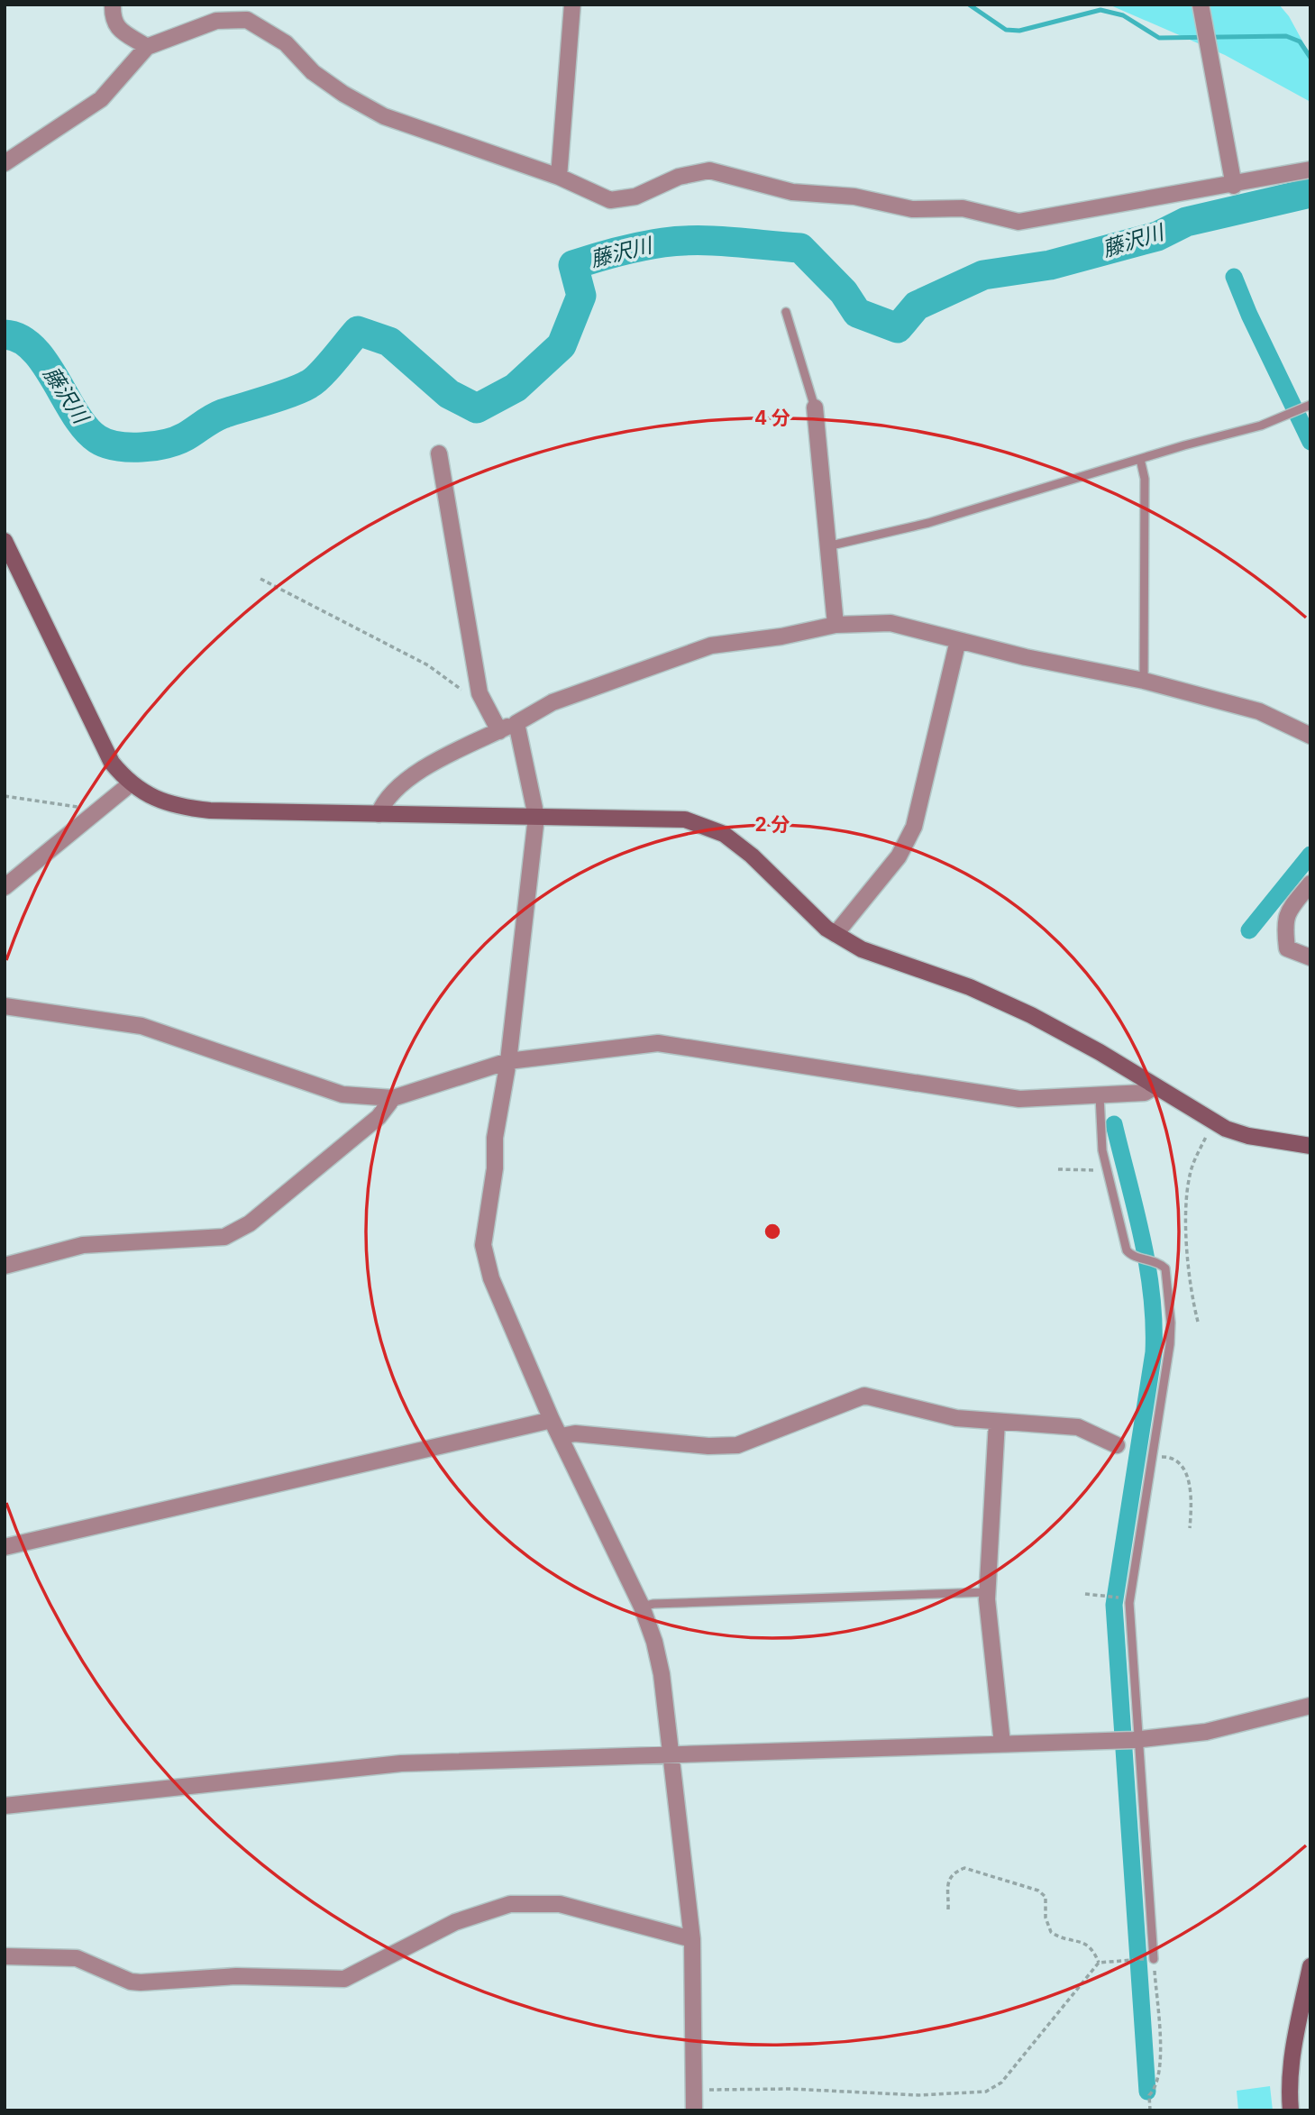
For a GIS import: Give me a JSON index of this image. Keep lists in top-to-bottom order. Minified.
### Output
{"water":["藤沢川"],"rings":["4 分","2 分"]}
